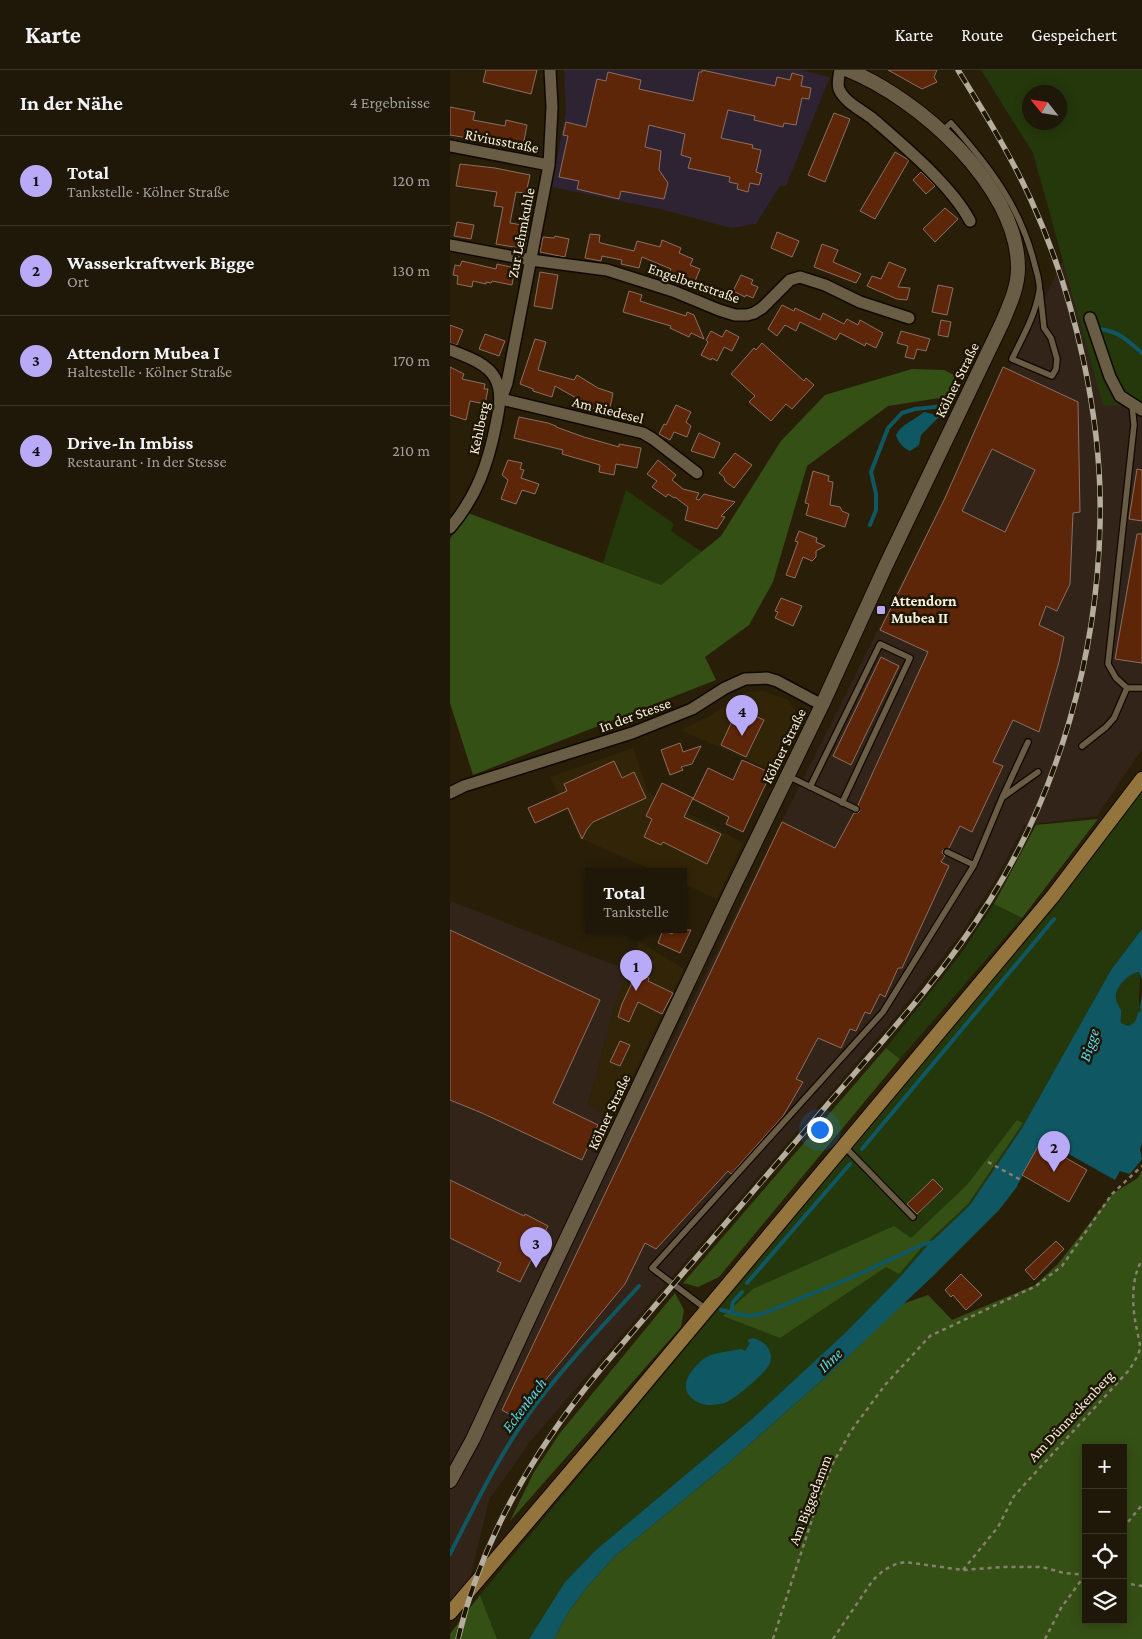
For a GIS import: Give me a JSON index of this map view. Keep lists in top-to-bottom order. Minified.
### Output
{"streets":{"street":["Riviusstraße","Zur Lehmkuhle","Engelbertstraße","Kölner Straße","Am Riedesel","Kehlberg","In der Stesse"],"path":["Am Dünneckenberg","Am Biggedamm"]},"crossings":[["Riviusstraße","Zur Lehmkuhle"],["Zur Lehmkuhle","Engelbertstraße"],["Zur Lehmkuhle","Am Riedesel"],["Zur Lehmkuhle","Kehlberg"],["Kölner Straße","In der Stesse"],["Am Riedesel","Kehlberg"]],"water":["Bigge","Ihne","Eckenbach"],"places":{"transit":["Attendorn Mubea II"]},"north":"top left","page":{"header":"Karte","nav":["Karte","Route","Gespeichert"],"heading":["In der Nähe","4 Ergebnisse"],"list":[{"mark":"1","name":"Total","note":"Tankstelle · Kölner Straße","value":"120 m"},{"mark":"2","name":"Wasserkraftwerk Bigge","note":"Ort","value":"130 m"},{"mark":"3","name":"Attendorn Mubea I","note":"Haltestelle · Kölner Straße","value":"170 m"},{"mark":"4","name":"Drive-In Imbiss","note":"Restaurant · In der Stesse","value":"210 m"}],"pins":["4","1","2","3"],"popup":["Total","Tankstelle"],"map_buttons":["+","−"]}}
